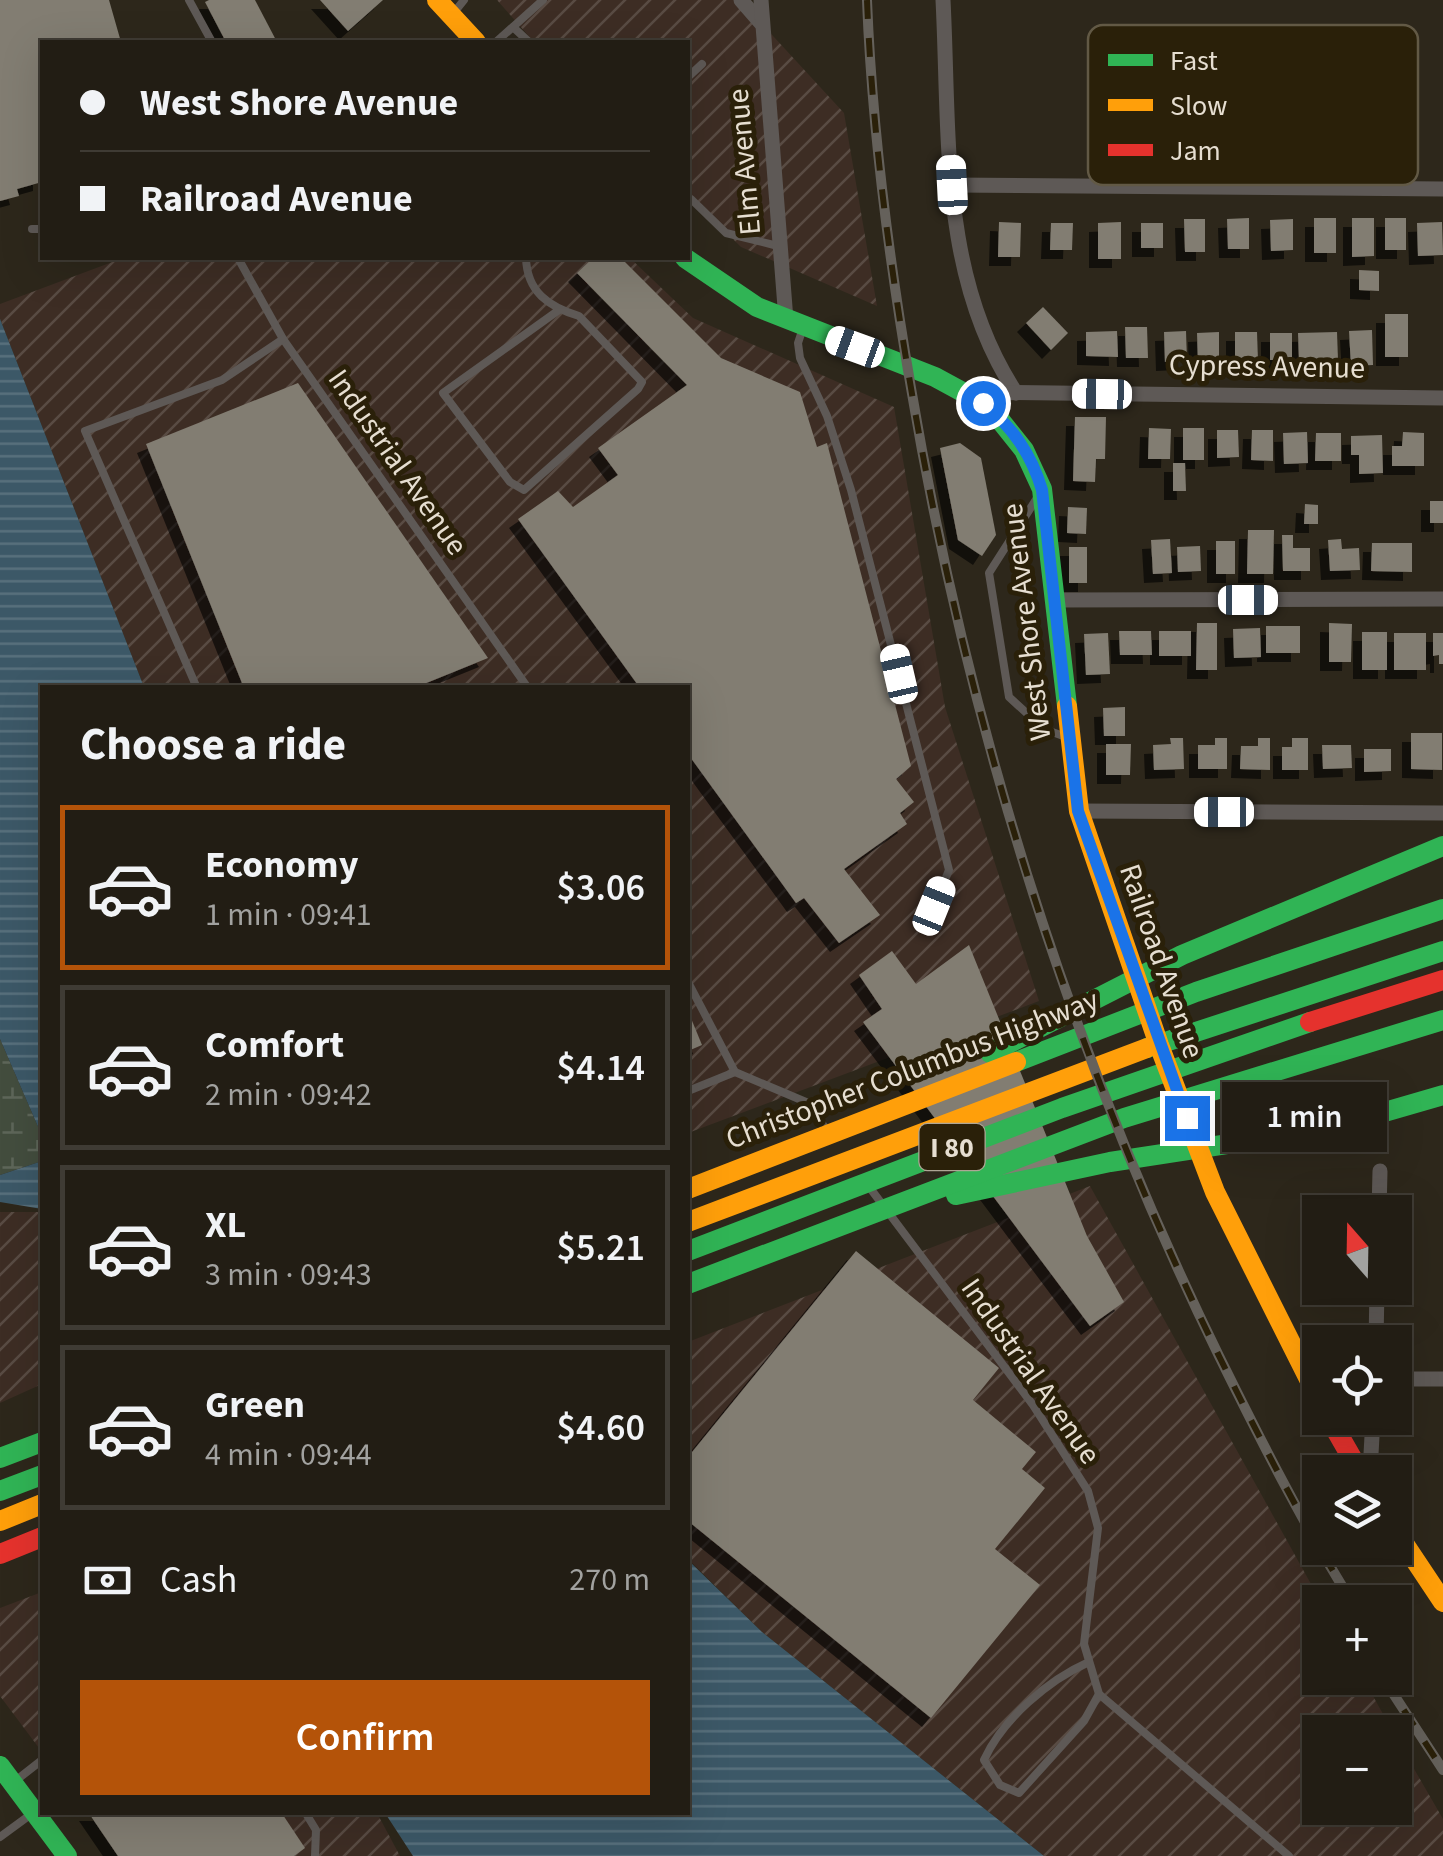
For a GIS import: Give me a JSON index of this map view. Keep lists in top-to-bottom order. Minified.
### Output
{"streets":{"main road":["Cypress Avenue","West Shore Avenue","Railroad Avenue","Christopher Columbus Highway","I 80"],"street":["Elm Avenue"],"lane":["Industrial Avenue"]},"crossings":[["Elm Avenue","Cypress Avenue"],["Cypress Avenue","West Shore Avenue"],["West Shore Avenue","Railroad Avenue"]],"legend":["Fast","Slow","Jam"],"north":"top","page":{"banner":["West Shore Avenue","Railroad Avenue"],"heading":"Choose a ride","list":[{"name":"Economy","note":"1 min · 09:41","value":"$3.06"},{"name":"Comfort","note":"2 min · 09:42","value":"$4.14"},{"name":"XL","note":"3 min · 09:43","value":"$5.21"},{"name":"Green","note":"4 min · 09:44","value":"$4.60"}],"bubble":"1 min","map_buttons":["+","−"],"pay":["Cash","270 m"],"buttons":"Confirm"}}
